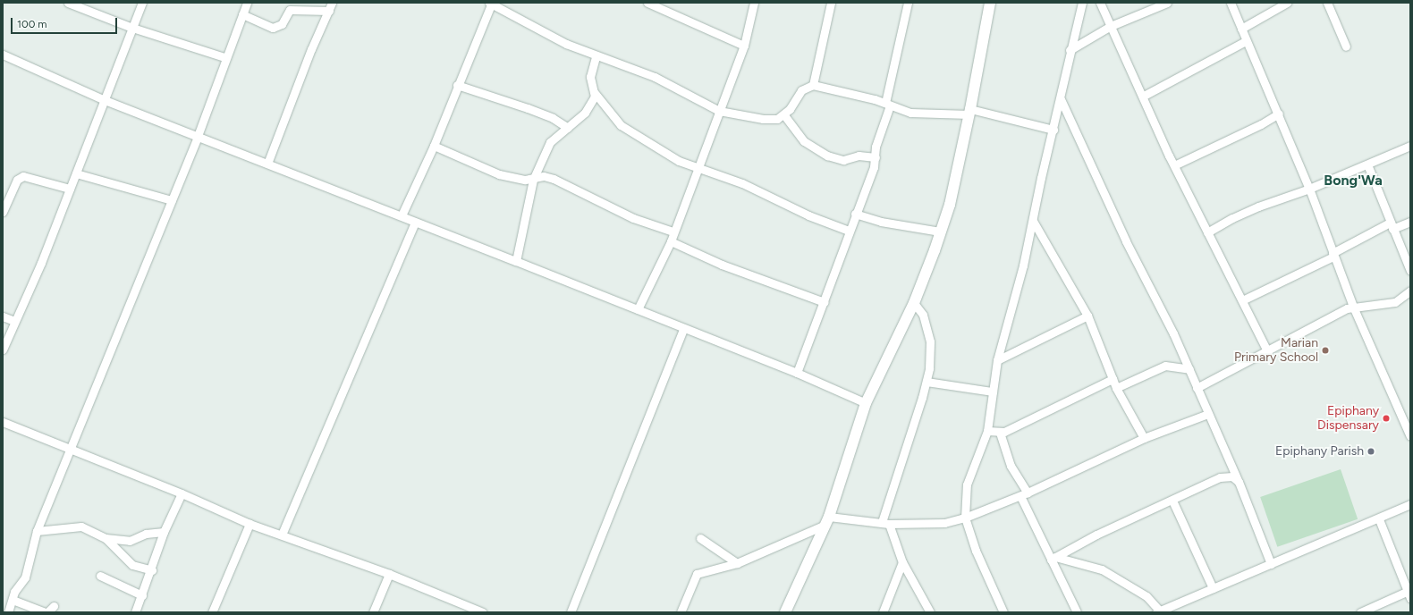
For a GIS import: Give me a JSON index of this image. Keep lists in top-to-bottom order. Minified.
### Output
{"districts":["Bong'Wa"],"places":["Marian Primary School","Epiphany Dispensary","Epiphany Parish"],"scale_bar":"100 m"}
